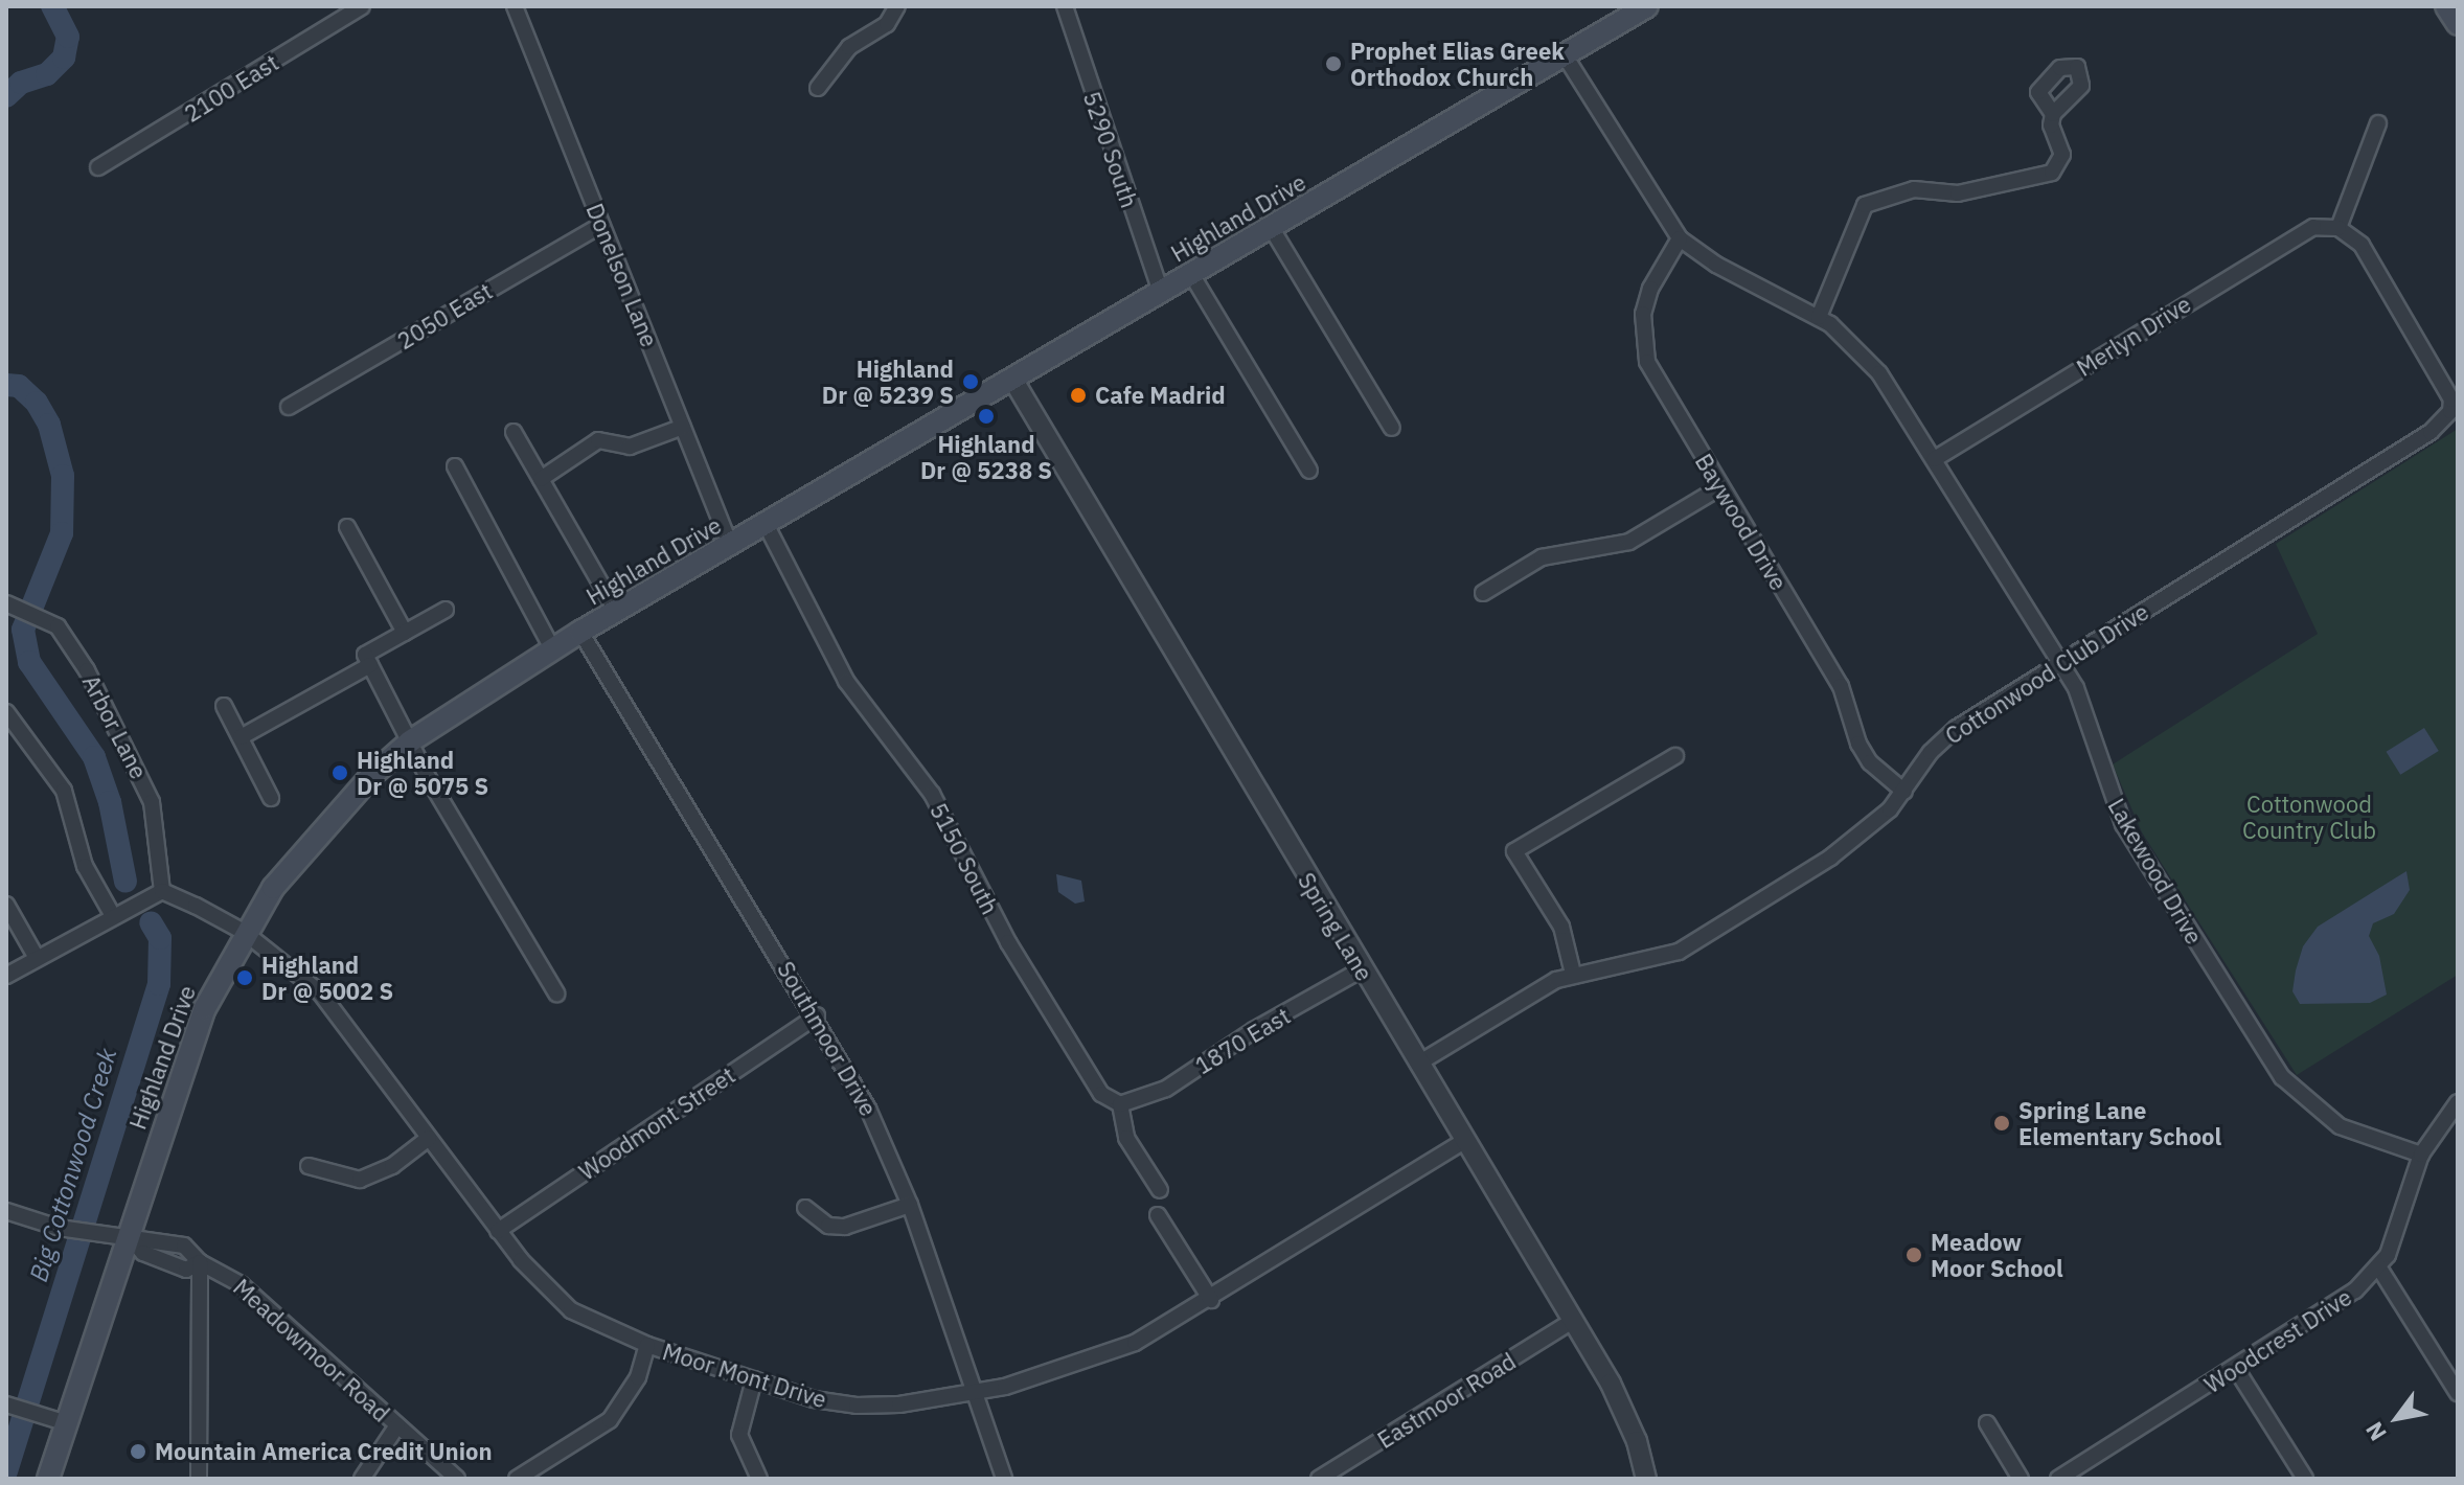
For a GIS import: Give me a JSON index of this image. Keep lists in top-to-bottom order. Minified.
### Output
{"streets":{"main road":["Highland Drive"],"street":["2100 East","5290 South","Donelson Lane","2050 East","Merlyn Drive","Baywood Drive","Cottonwood Club Drive","Arbor Lane","5150 South","Lakewood Drive","Spring Lane","Southmoor Drive","1870 East","Woodmont Street","Woodcrest Drive","Meadowmoor Road","Moor Mont Drive","Eastmoor Road"]},"crossings":[["5290 South","Highland Drive"],["Highland Drive","Donelson Lane"],["Highland Drive","5150 South"],["Highland Drive","Lakewood Drive"],["Highland Drive","Spring Lane"],["Highland Drive","Southmoor Drive"],["Highland Drive","Meadowmoor Road"],["Highland Drive","Moor Mont Drive"],["Donelson Lane","2050 East"],["Merlyn Drive","Cottonwood Club Drive"],["Merlyn Drive","Lakewood Drive"],["Baywood Drive","Cottonwood Club Drive"],["Baywood Drive","Lakewood Drive"],["Cottonwood Club Drive","Lakewood Drive"],["Cottonwood Club Drive","Spring Lane"],["Arbor Lane","Moor Mont Drive"],["5150 South","1870 East"],["Lakewood Drive","Woodcrest Drive"],["Spring Lane","1870 East"],["Spring Lane","Moor Mont Drive"],["Spring Lane","Eastmoor Road"],["Southmoor Drive","Woodmont Street"],["Southmoor Drive","Moor Mont Drive"],["Woodmont Street","Moor Mont Drive"]],"water":["Big Cottonwood Creek"],"parks":["Cottonwood Country Club"],"places":["Prophet Elias Greek Orthodox Church","Highland Dr @ 5239 S","Cafe Madrid","Highland Dr @ 5238 S","Highland Dr @ 5075 S","Highland Dr @ 5002 S","Spring Lane Elementary School","Meadow Moor School","Mountain America Credit Union"],"north":"bottom left"}
